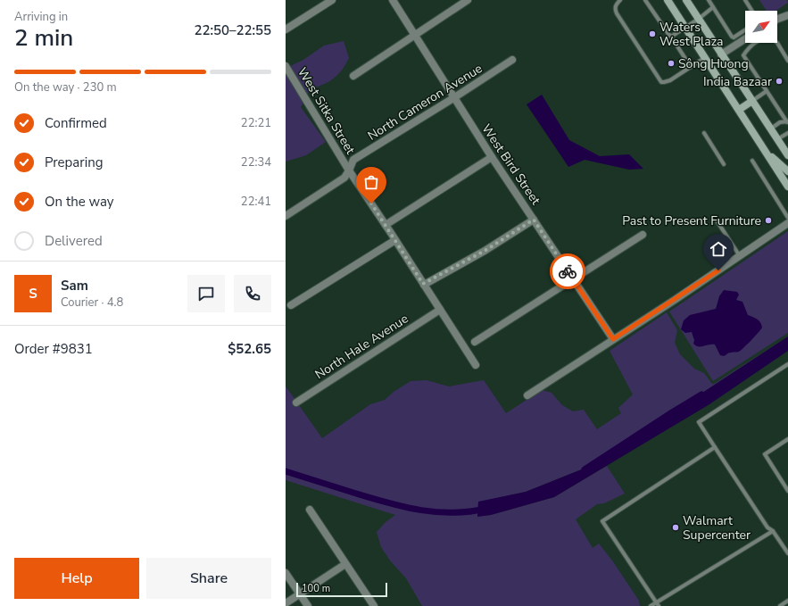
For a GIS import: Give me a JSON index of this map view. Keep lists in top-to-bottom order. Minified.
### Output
{"streets":{"street":["North Cameron Avenue","West Sitka Street","West Bird Street","North Hale Avenue"]},"crossings":[["North Cameron Avenue","West Sitka Street"],["North Cameron Avenue","West Bird Street"],["West Sitka Street","North Hale Avenue"]],"places":["Waters West Plaza","Sông Huong","India Bazaar","Past to Present Furniture","Walmart Supercenter"],"scale_bar":"100 m","north":"top right","page":{"heading":["2 min","Arriving in","22:50–22:55"],"panel":["Sam","Courier · 4.8","Order #9831","$52.65"],"bar":"On the way · 230 m","list":[["Confirmed","22:21"],["Preparing","22:34"],["On the way","22:41"],"Delivered"],"round":"S","buttons":["Help","Share"],"scale":"100 m"}}
